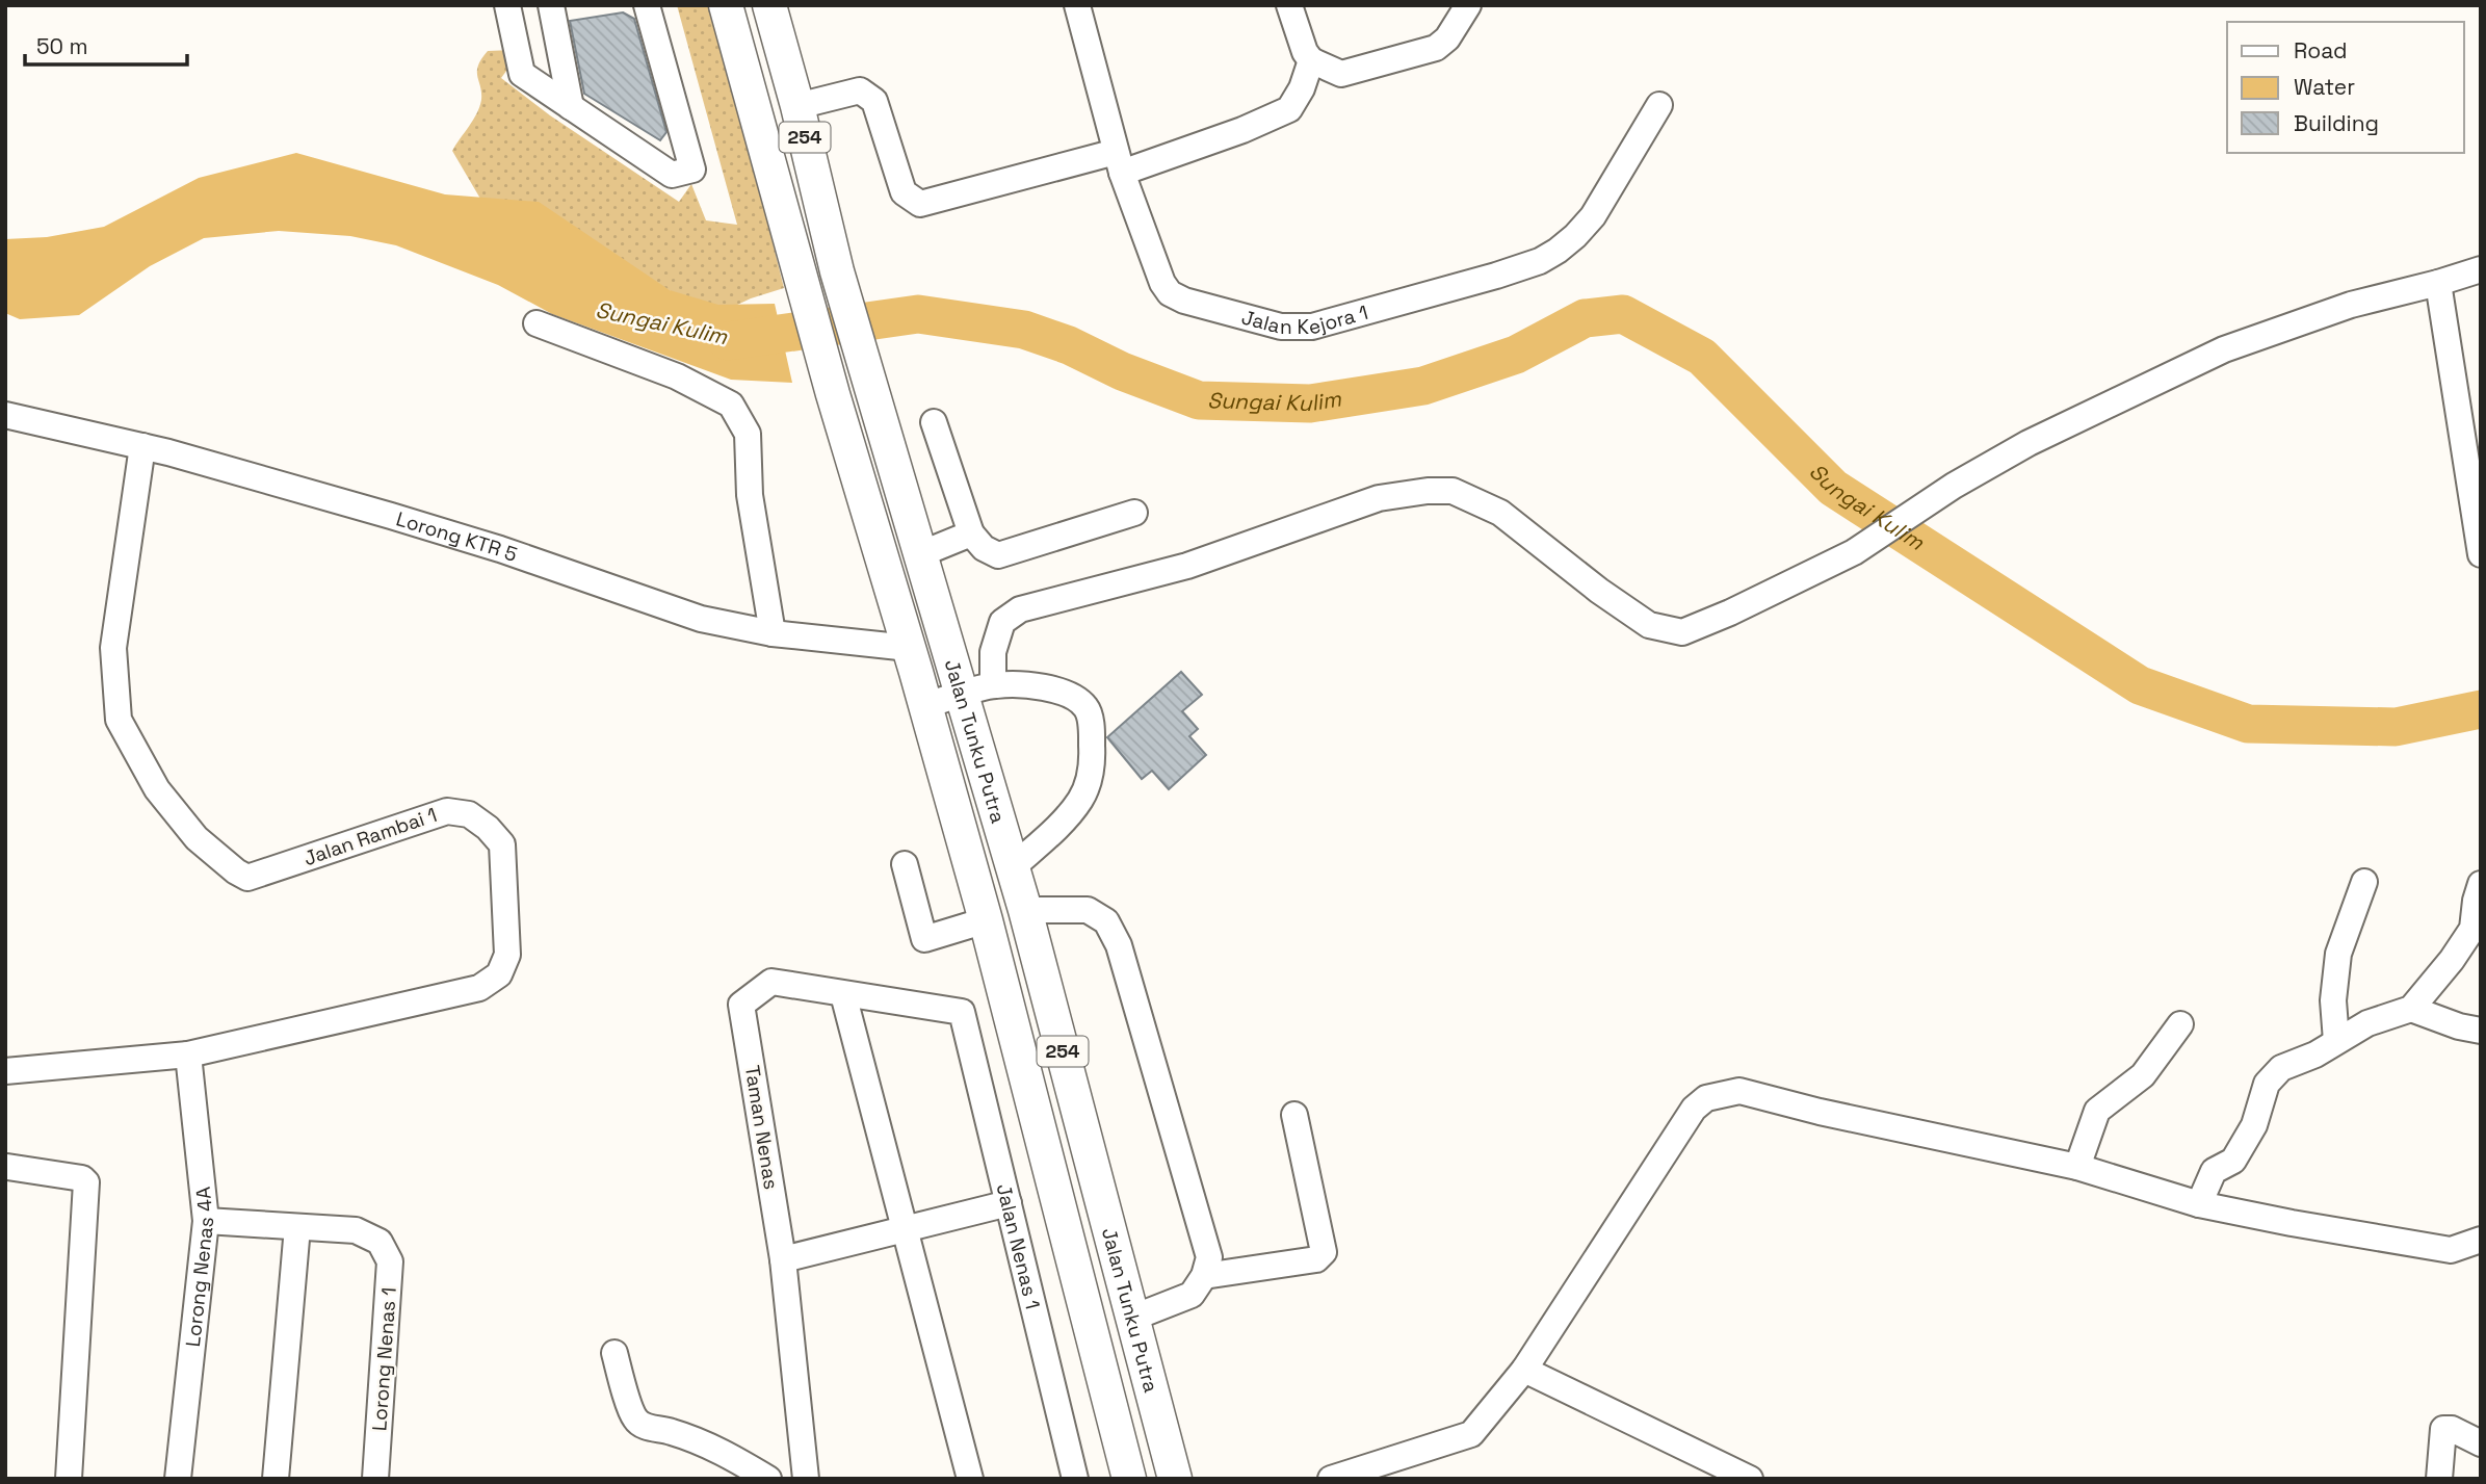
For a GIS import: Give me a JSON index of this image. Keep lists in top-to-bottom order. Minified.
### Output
{"streets":{"main road":["254","Jalan Tunku Putra"],"street":["Jalan Kejora 1","Lorong KTR 5","Jalan Rambai 1","Taman Nenas","Jalan Nenas 1","Lorong Nenas 4A","Lorong Nenas 1"]},"crossings":[["Lorong KTR 5","Jalan Tunku Putra"],["Lorong KTR 5","Jalan Rambai 1"],["Jalan Rambai 1","Lorong Nenas 4A"],["Taman Nenas","Jalan Nenas 1"]],"water":["Sungai Kulim"],"legend":["Road","Water","Building"],"scale_bar":"50 m"}
